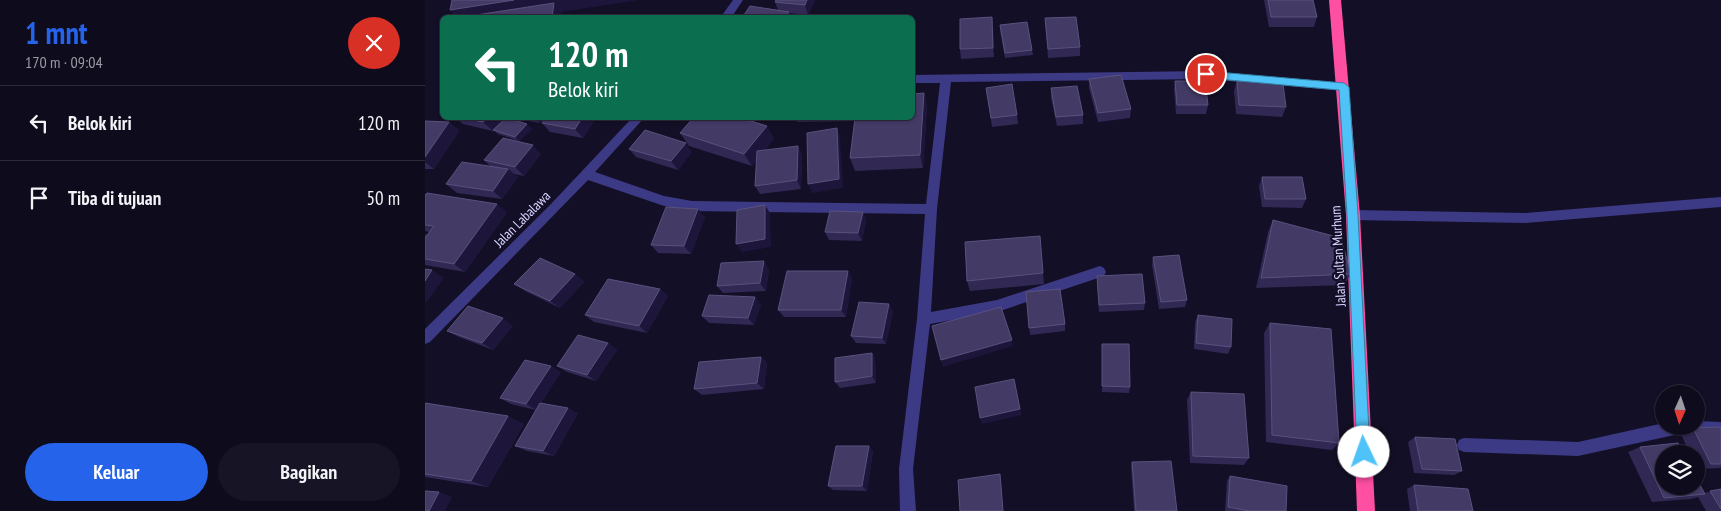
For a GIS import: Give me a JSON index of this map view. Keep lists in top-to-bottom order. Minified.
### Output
{"streets":{"highway":["Jalan Sultan Murhum"],"street":["Jalan Labalawa"]},"north":"bottom","page":{"heading":["1 mnt","170 m · 09:04"],"turn":["120 m","Belok kiri"],"list":[{"name":"Belok kiri","value":"120 m"},{"name":"Tiba di tujuan","value":"50 m"}],"buttons":["Keluar","Bagikan"]}}
